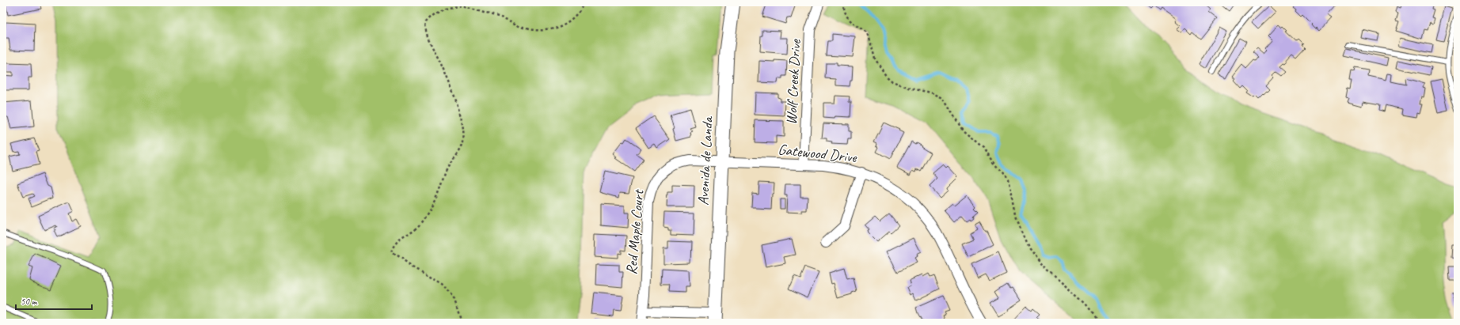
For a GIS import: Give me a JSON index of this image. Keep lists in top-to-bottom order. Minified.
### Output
{"streets":{"street":["Wolf Creek Drive","Gatewood Drive","Avenida de Landa","Red Maple Court"]},"crossings":[["Wolf Creek Drive","Gatewood Drive"],["Gatewood Drive","Avenida de Landa"],["Gatewood Drive","Red Maple Court"],["Avenida de Landa","Red Maple Court"]],"scale_bar":"50 m"}
